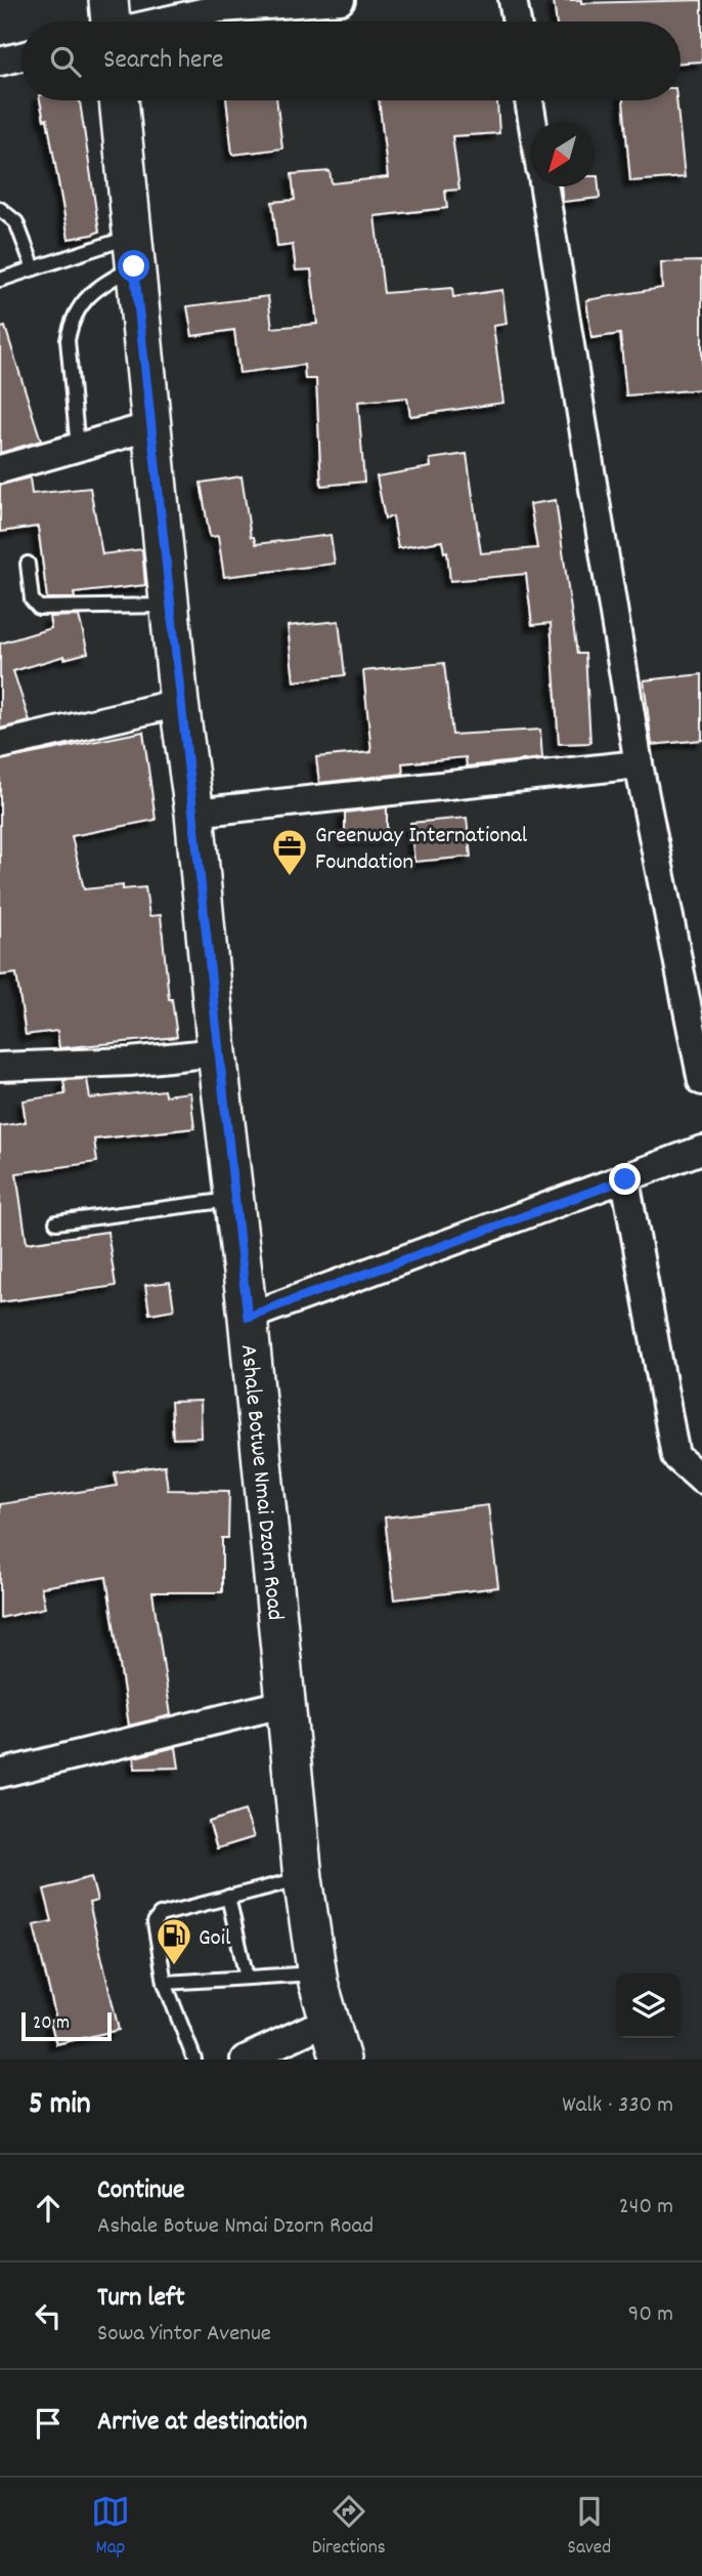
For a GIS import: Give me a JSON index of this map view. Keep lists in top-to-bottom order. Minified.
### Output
{"streets":{"main road":["Ashale Botwe Nmai Dzorn Road"]},"places":{"office":["Greenway International Foundation"],"fuel station":["Goil"]},"scale_bar":"20 m","north":"bottom left","page":{"search":"Search here","scale":"20 m","heading":["5 min","Walk · 330 m"],"list":[["Continue","Ashale Botwe Nmai Dzorn Road","240 m"],["Turn left","Sowa Yintor Avenue","90 m"],"Arrive at destination"],"nav":["Map","Directions","Saved"]}}
